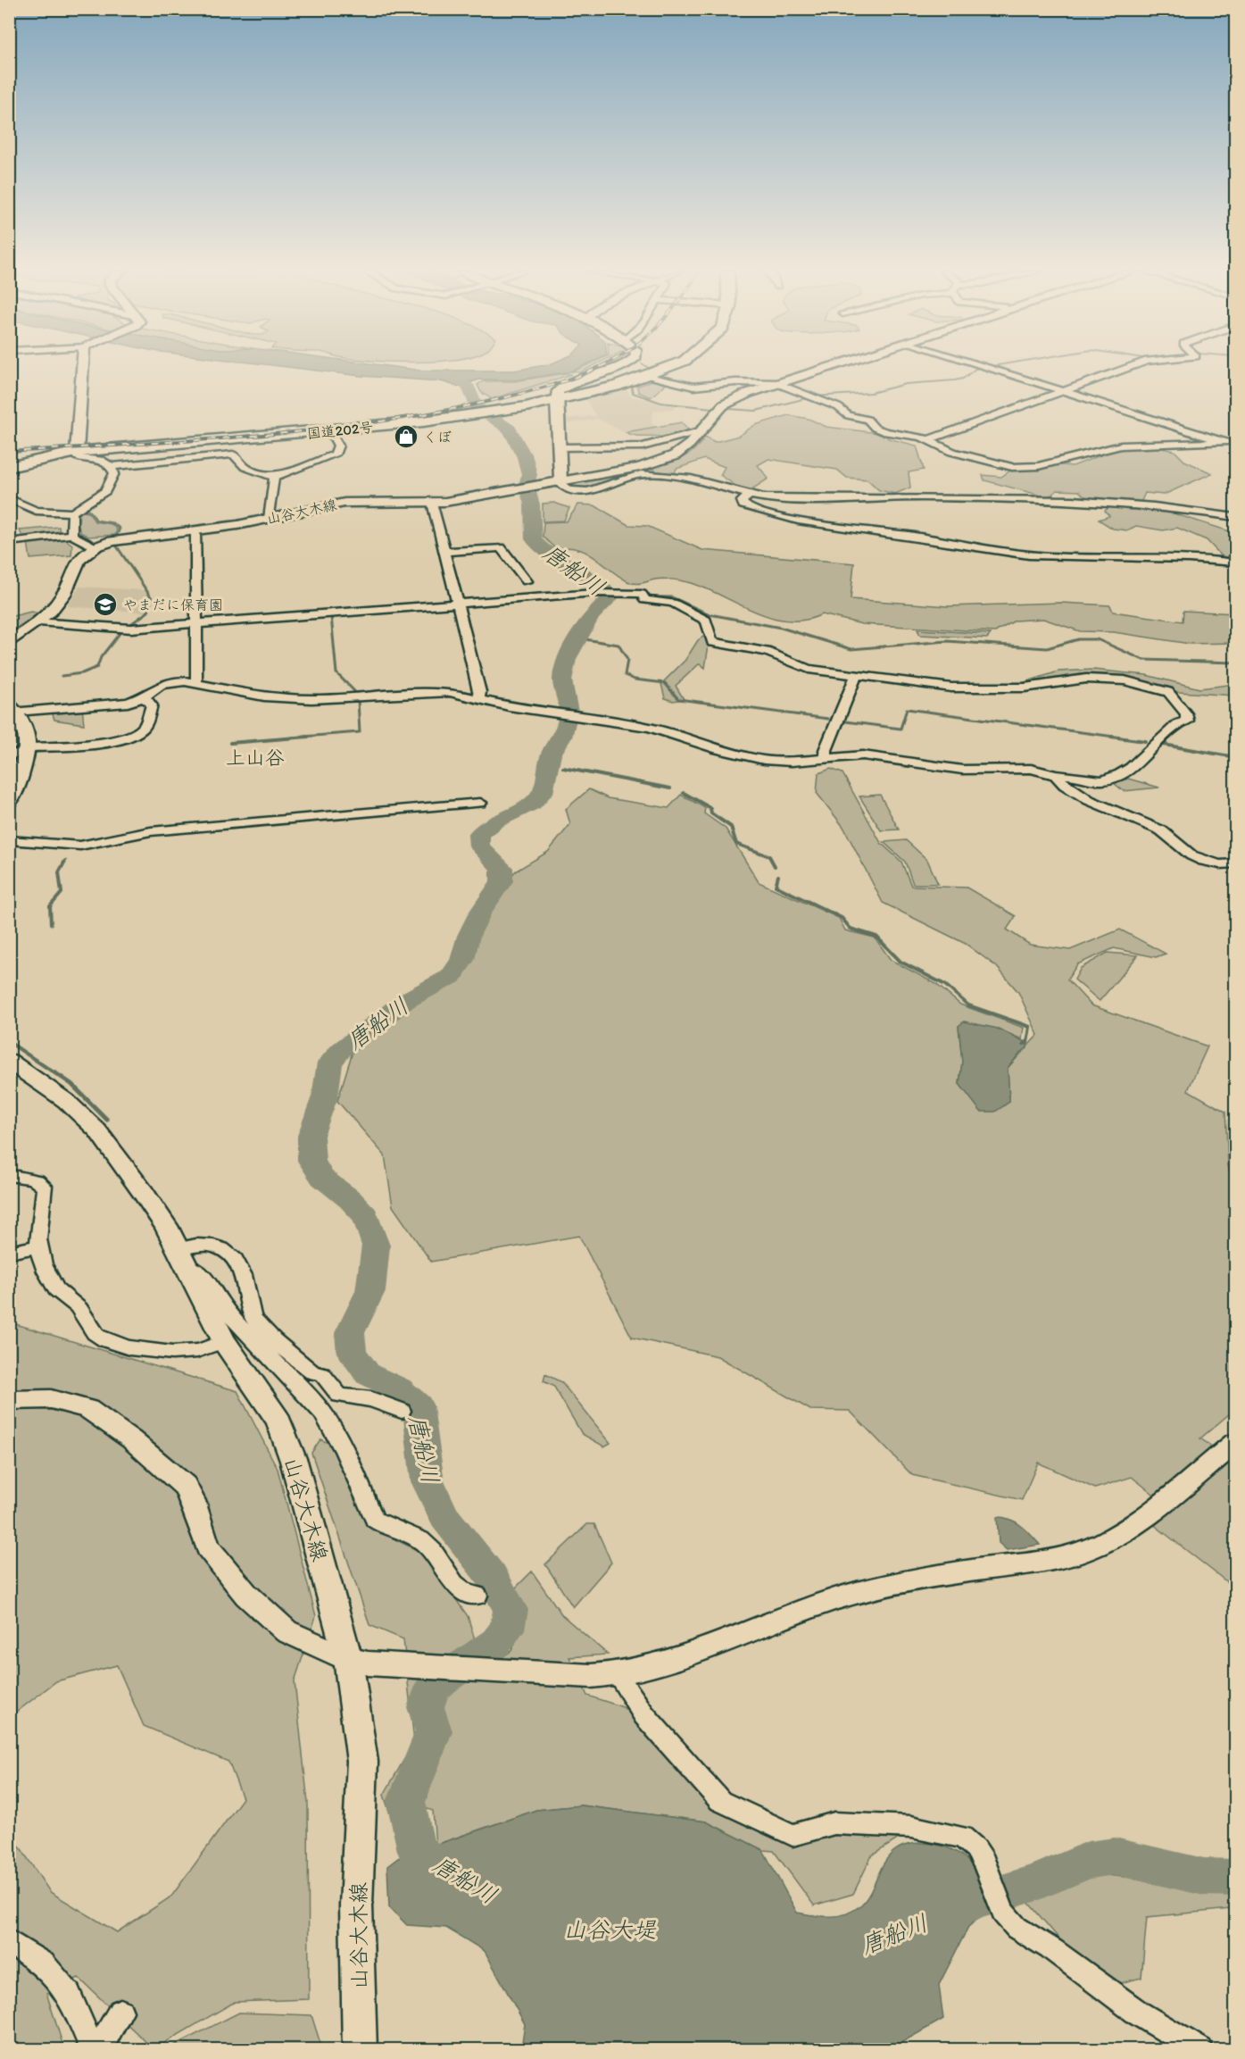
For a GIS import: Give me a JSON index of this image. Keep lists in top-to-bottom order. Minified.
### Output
{"streets":{"highway":["国道202号"],"main road":["山谷大木線"]},"districts":["上山谷"],"water":["唐船川","山谷大堤"],"places":{"shop":["くぼ"],"school or university":["やまだに保育園"]}}
